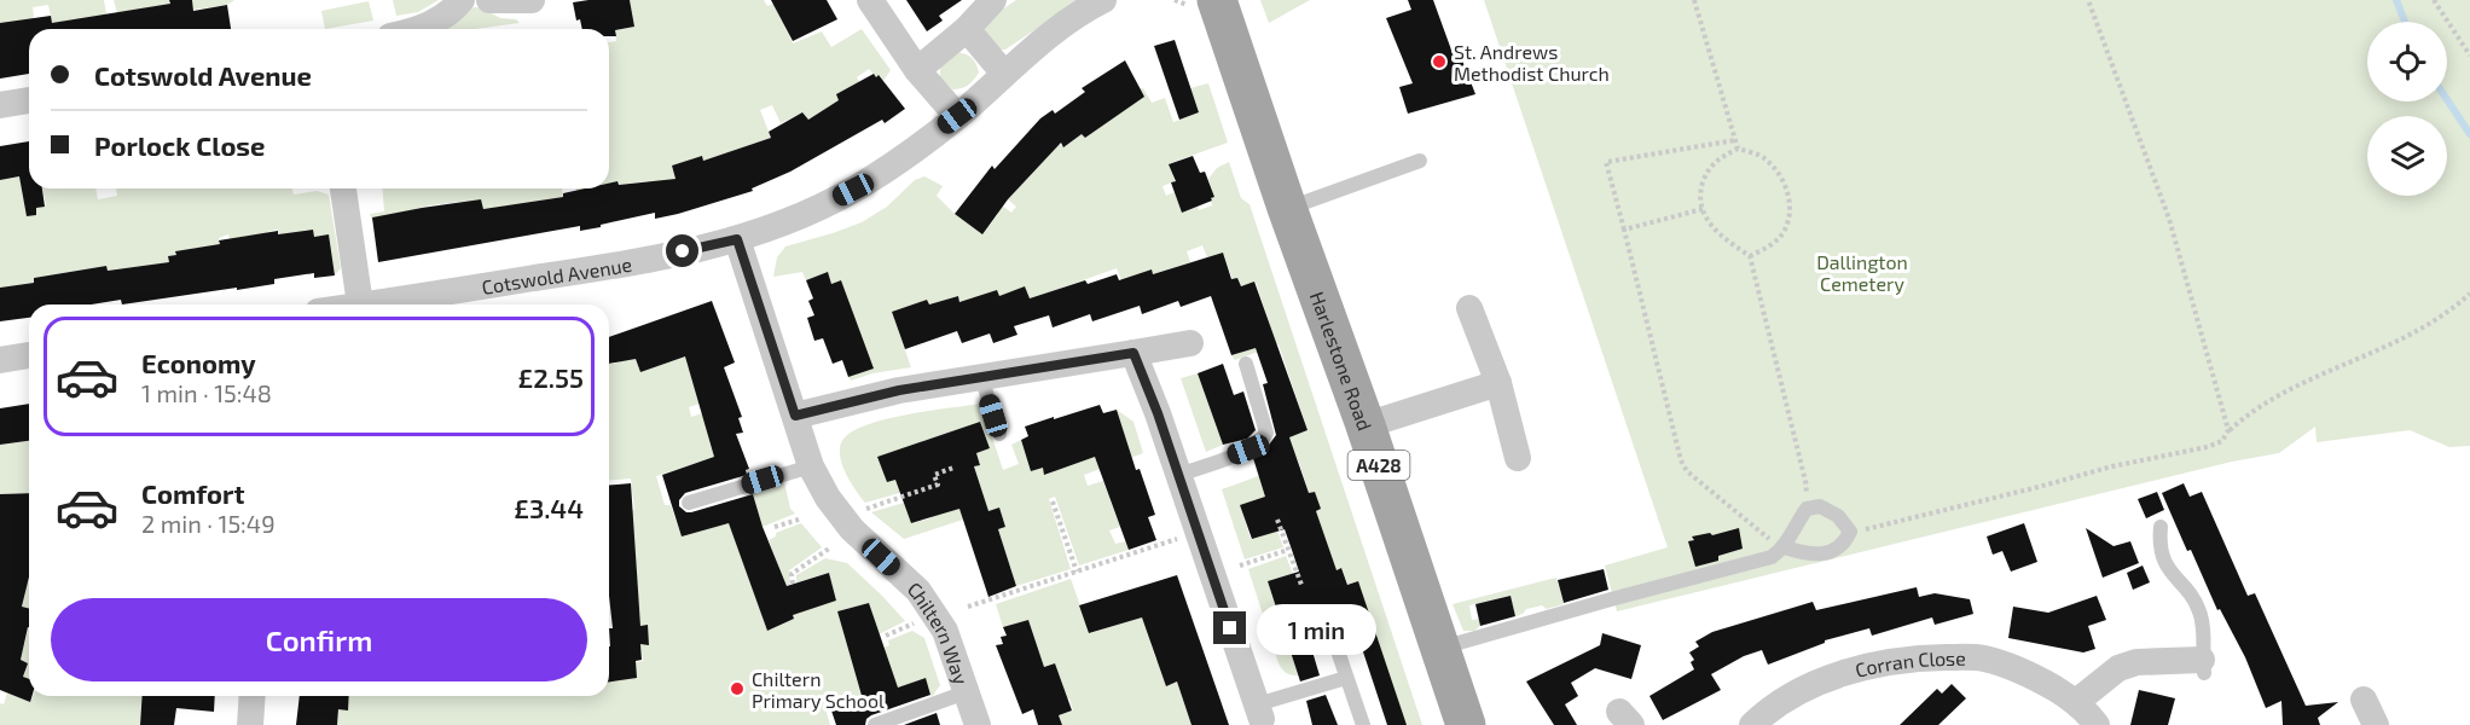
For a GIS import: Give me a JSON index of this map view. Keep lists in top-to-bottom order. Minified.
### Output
{"streets":{"main road":["Harlestone Road","A428"],"street":["Cotswold Avenue","Chiltern Way","Corran Close"]},"crossings":[["Cotswold Avenue","Chiltern Way"]],"parks":["Dallington Cemetery"],"places":["St. Andrews Methodist Church","Chiltern Primary School"],"page":{"banner":["Cotswold Avenue","Porlock Close"],"list":[{"name":"Economy","note":"1 min · 15:48","value":"£2.55"},{"name":"Comfort","note":"2 min · 15:49","value":"£3.44"}],"buttons":"Confirm","bubble":"1 min"}}
